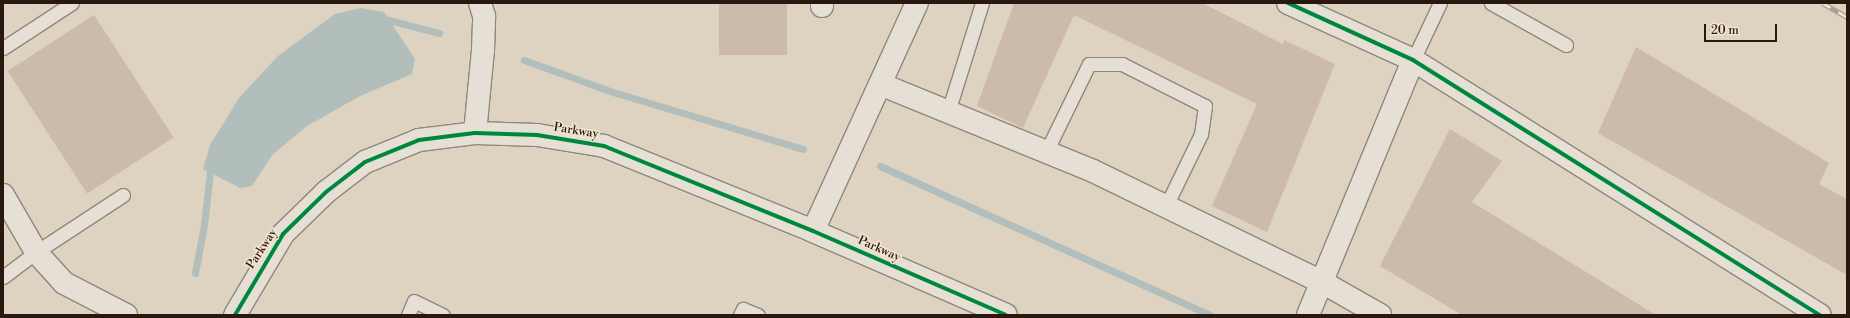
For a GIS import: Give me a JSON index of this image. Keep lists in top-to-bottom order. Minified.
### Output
{"streets":{"street":["Parkway"]},"scale_bar":"20 m"}
